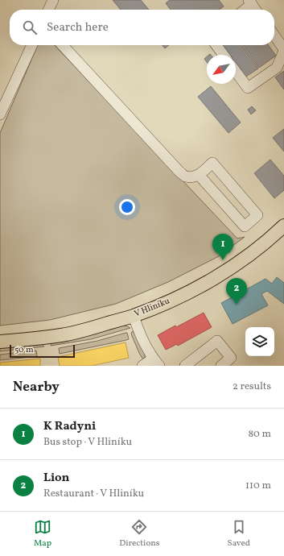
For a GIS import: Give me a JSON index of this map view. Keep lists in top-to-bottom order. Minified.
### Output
{"streets":{"main road":["V Hliníku"]},"scale_bar":"50 m","north":"bottom left","page":{"search":"Search here","pins":["1","2"],"scale":"50 m","heading":["Nearby","2 results"],"list":[{"mark":"1","name":"K Radyni","note":"Bus stop · V Hliníku","value":"80 m"},{"mark":"2","name":"Lion","note":"Restaurant · V Hliníku","value":"110 m"}],"nav":["Map","Directions","Saved"]}}
